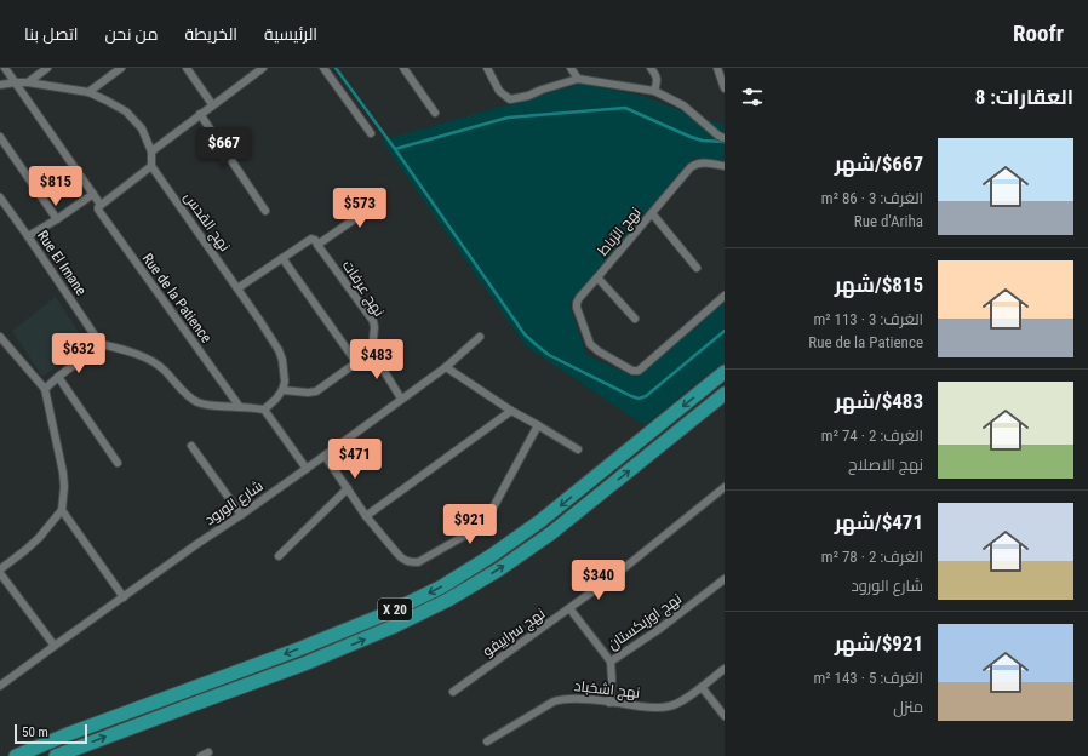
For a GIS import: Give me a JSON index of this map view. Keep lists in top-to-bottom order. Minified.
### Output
{"streets":{"highway":["X 20"],"street":["نهج القدس","نهج الرّباط","Rue El Imane","نهج عرفات","Rue de la Patience","شارع الورود","نهج اوزبكستان","نهج سراييفو","نهج اشخباد"]},"crossings":[["نهج اوزبكستان","نهج سراييفو"]],"scale_bar":"50 m","page":{"header":"Roofr","nav":["الرئيسية","الخريطة","من نحن","اتصل بنا"],"heading":"العقارات: 8","list":[{"name":"$667/شهر","note":"الغرف: 3 · 86 m² · Rue d'Ariha"},{"name":"$815/شهر","note":"الغرف: 3 · 113 m² · Rue de la Patience"},{"name":"$483/شهر","note":"الغرف: 2 · 74 m² · نهج الاصلاح"},{"name":"$471/شهر","note":"الغرف: 2 · 78 m² · شارع الورود"},{"name":"$921/شهر","note":"الغرف: 5 · 143 m² · منزل"}],"price":["$667","$815","$573","$632","$483","$471","$921","$340"],"scale":"50 m"}}
